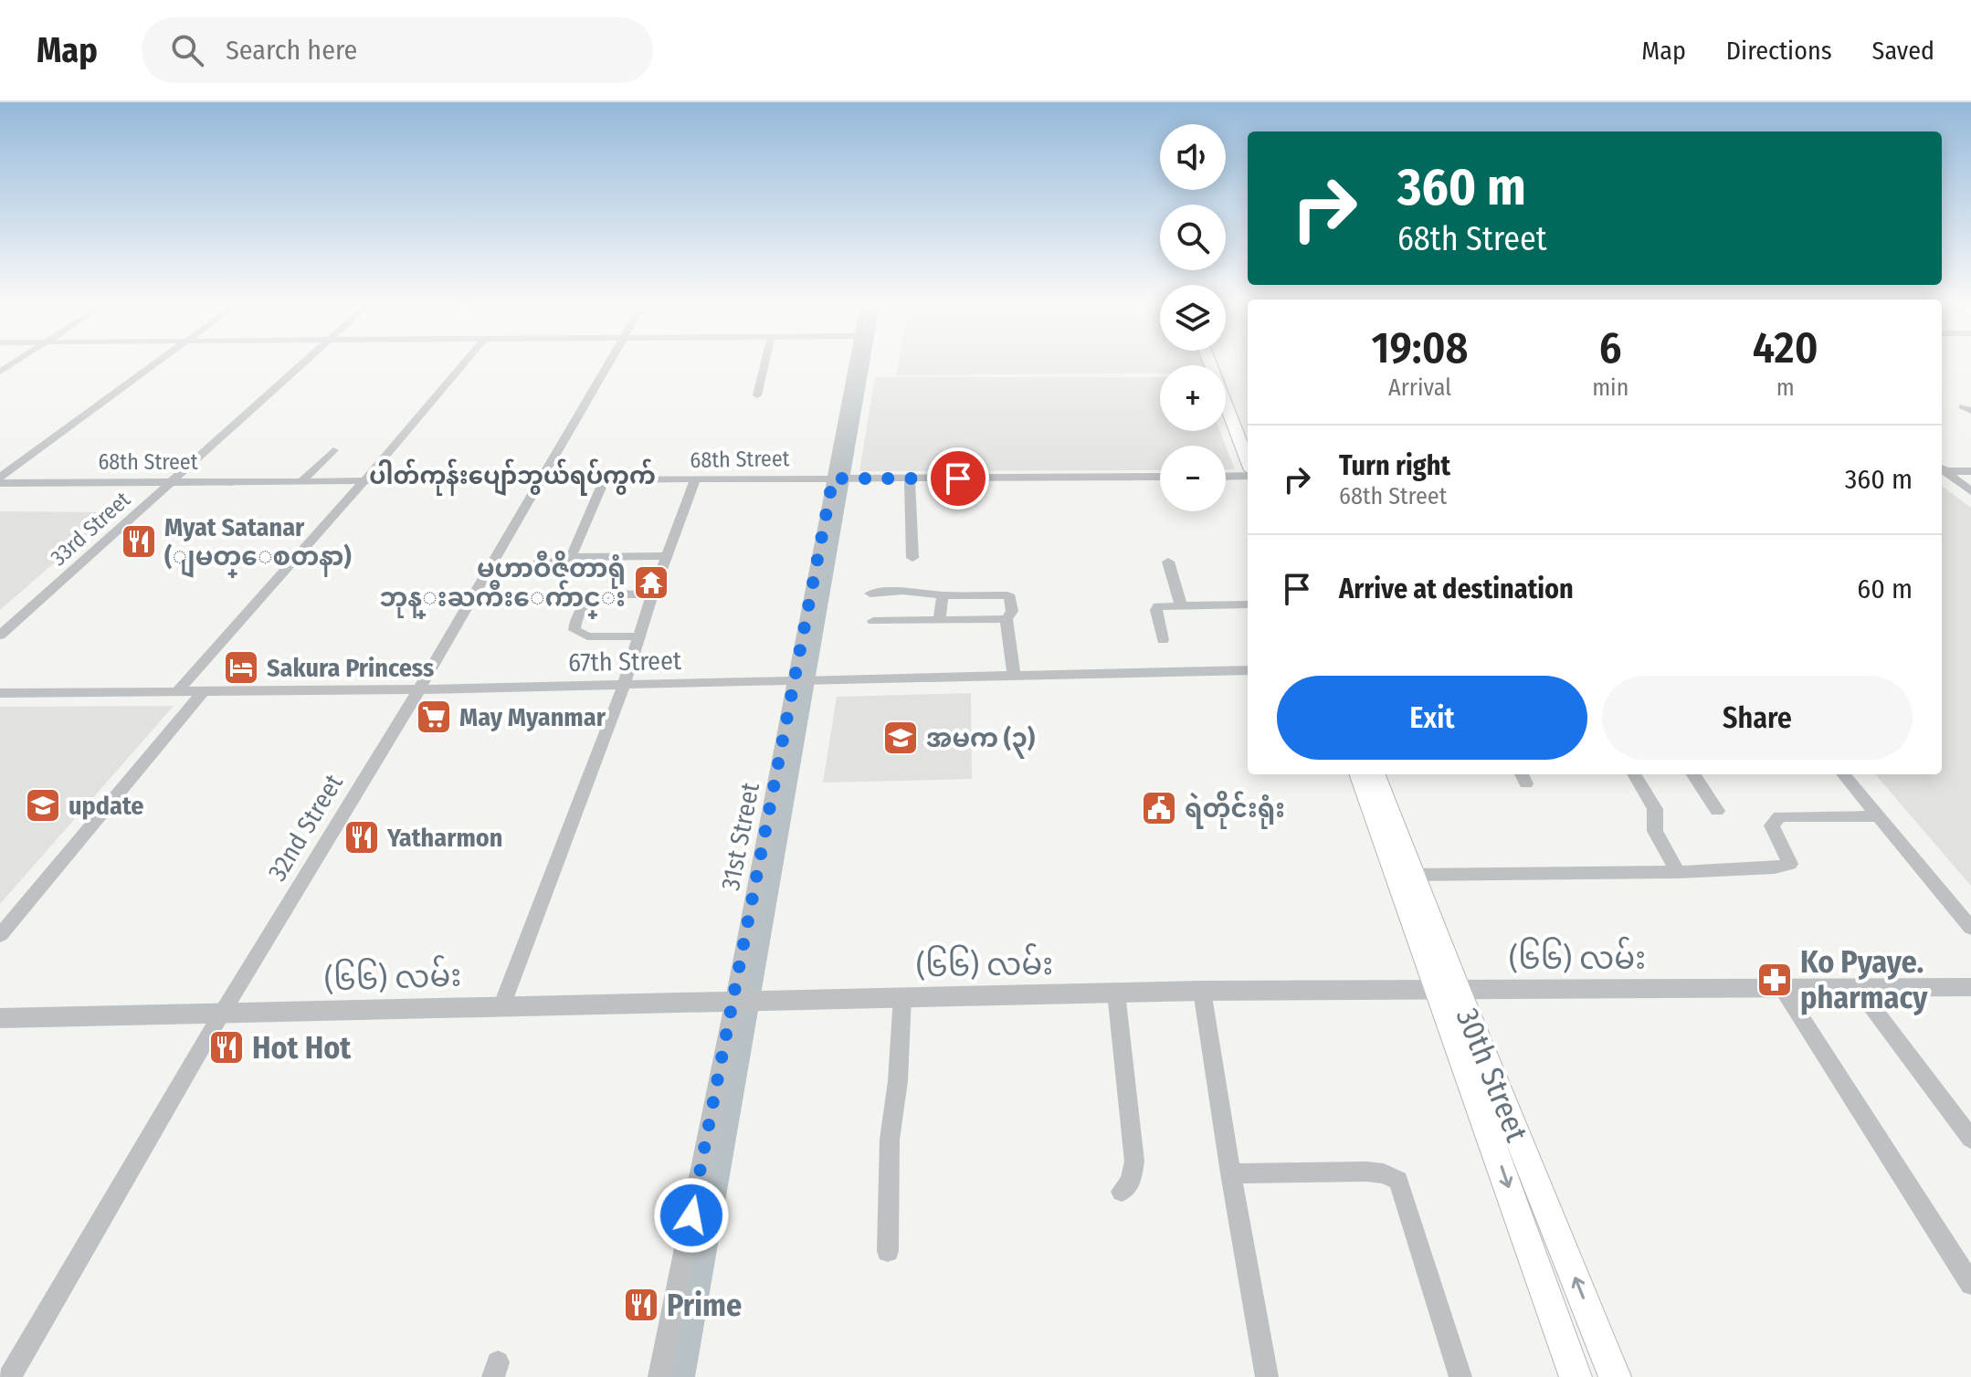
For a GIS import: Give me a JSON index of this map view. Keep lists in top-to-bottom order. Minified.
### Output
{"streets":{"main road":["30th Street"],"street":["68th Street","33rd Street","67th Street","32nd Street","31st Street","(၆၆) လမ်း"]},"crossings":[["68th Street","33rd Street"],["68th Street","32nd Street"],["68th Street","31st Street"],["67th Street","32nd Street"],["67th Street","31st Street"],["32nd Street","(၆၆) လမ်း"],["31st Street","(၆၆) လမ်း"],["(၆၆) လမ်း","30th Street"]],"districts":["ပါတ်ကုန်းပျော်ဘွယ်ရပ်ကွက်"],"places":{"restaurant":["Myat Satanar (ျမတ္ေစတနာ)","Yatharmon","Hot Hot","Prime"],"temple":["မဟာဝီဇိတာရုံ ဘုန္းႀကီးေက်ာင္း"],"hotel":["Sakura Princess"],"supermarket":["May Myanmar"],"school or university":["အမက (၃)","update"],"public building":["ရဲတိုင်းရုံး"],"pharmacy":["Ko Pyaye. pharmacy"]},"page":{"header":"Map","search":"Search here","nav":["Map","Directions","Saved"],"map_buttons":["+","−"],"turn":["360 m","68th Street"],"eta":["19:08","Arrival","6","min","420","m"],"list":[{"name":"Turn right","note":"68th Street","value":"360 m"},{"name":"Arrive at destination","value":"60 m"}],"buttons":["Exit","Share"]}}
